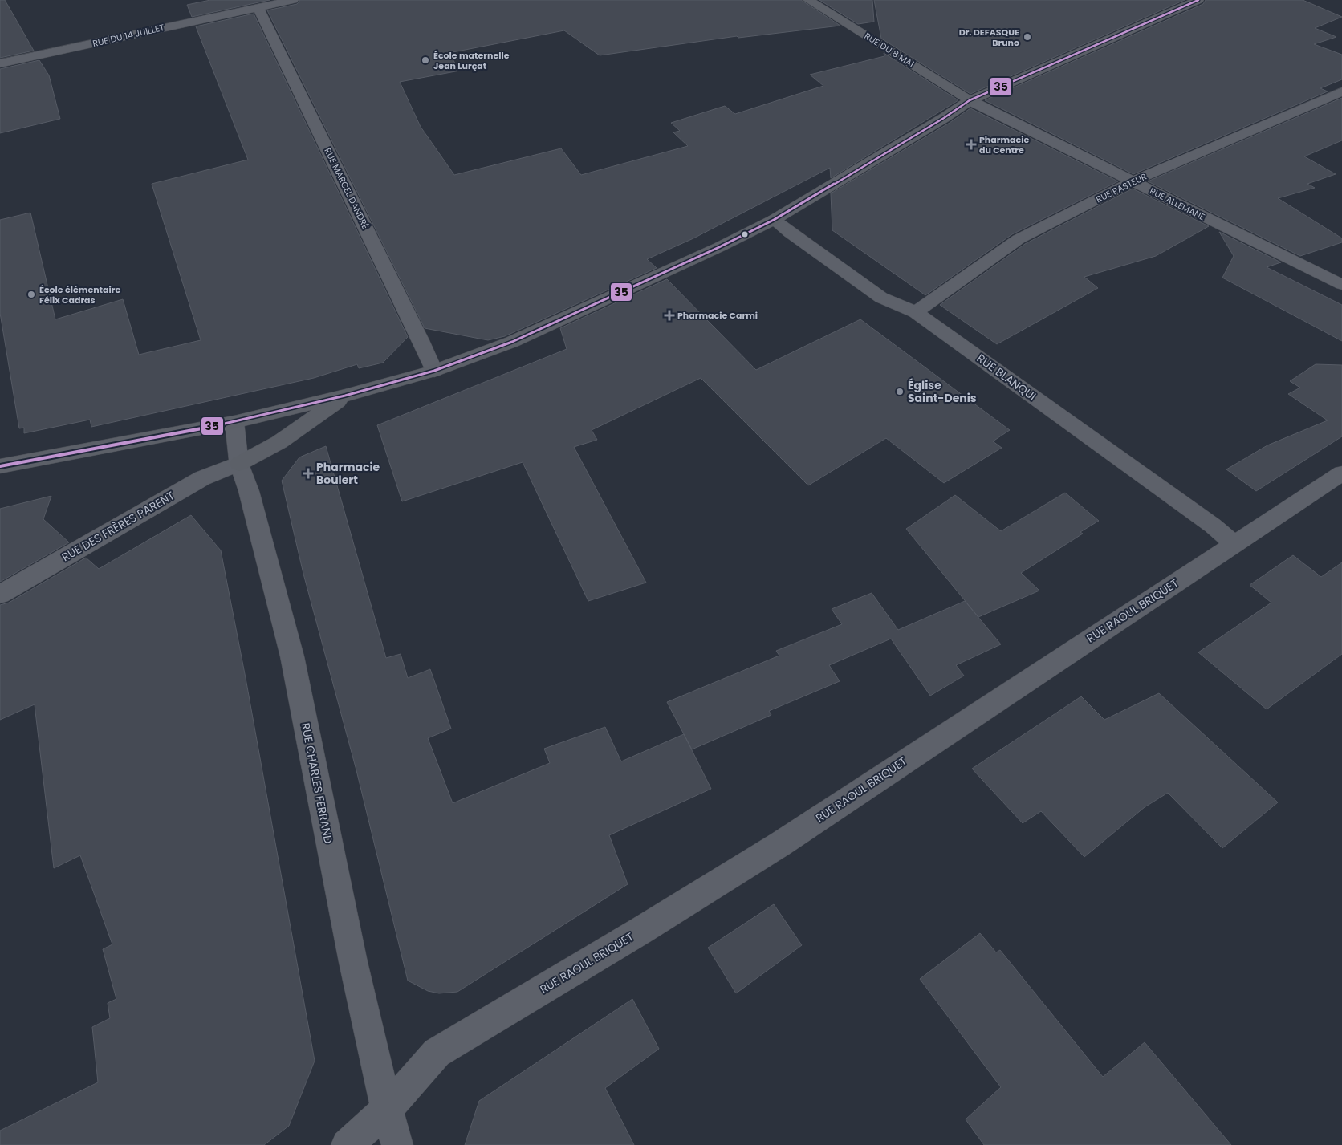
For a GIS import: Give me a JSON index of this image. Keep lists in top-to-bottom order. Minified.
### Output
{"streets":{"street":["RUE DU 14 JUILLET","RUE DU 8 MAI","RUE PASTEUR","RUE MARCEL DANDRÉ","RUE ALLEMANE","RUE BLANQUI","RUE DES FRÈRES PARENT","RUE RAOUL BRIQUET","RUE CHARLES FERRAND"]},"crossings":[["RUE DU 14 JUILLET","RUE MARCEL DANDRÉ"],["RUE DU 8 MAI","RUE ALLEMANE"],["RUE PASTEUR","RUE ALLEMANE"],["RUE PASTEUR","RUE BLANQUI"],["RUE BLANQUI","RUE RAOUL BRIQUET"],["RUE DES FRÈRES PARENT","RUE CHARLES FERRAND"],["RUE RAOUL BRIQUET","RUE CHARLES FERRAND"]],"places":{"other":["Dr. DEFASQUE Bruno","École maternelle Jean Lurçat","École élémentaire Félix Cadras","Église Saint-Denis"],"health":["Pharmacie du Centre","Pharmacie Carmi","Pharmacie Boulert"]},"lines":["transit line 35"]}
